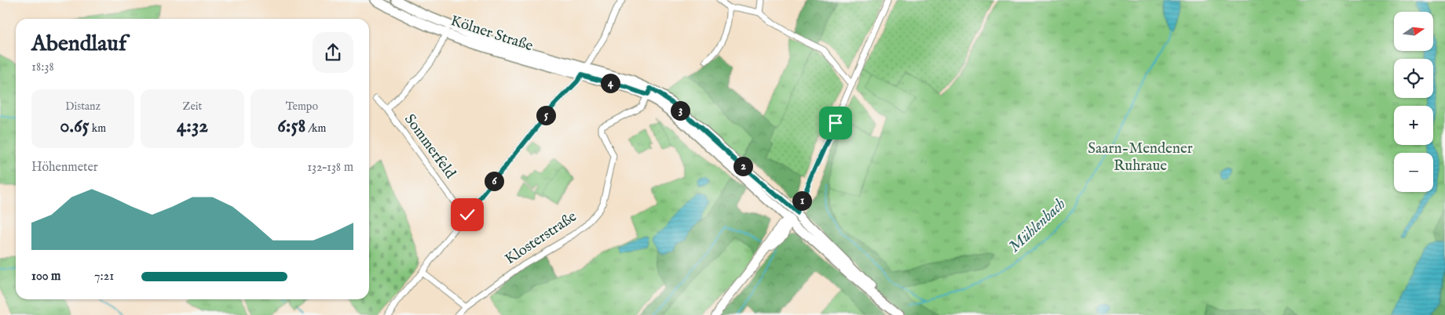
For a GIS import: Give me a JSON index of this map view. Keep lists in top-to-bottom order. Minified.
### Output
{"streets":{"main road":["Kölner Straße"],"street":["Sommerfeld","Klosterstraße"]},"crossings":[["Kölner Straße","Sommerfeld"],["Kölner Straße","Klosterstraße"]],"water":["Mühlenbach"],"parks":["Saarn-Mendener Ruhraue"],"north":"right","page":{"map_buttons":["+","−"],"heading":["Abendlauf","18:38"],"pins":["4","3","5","2","6","1"],"stats":[["Distanz","0.65 km"],["Zeit","4:32"],["Tempo","6:58 /km"]],"chart":["Höhenmeter","132–138 m"],"list":[{"name":"100 m","note":"7:21"}]}}
